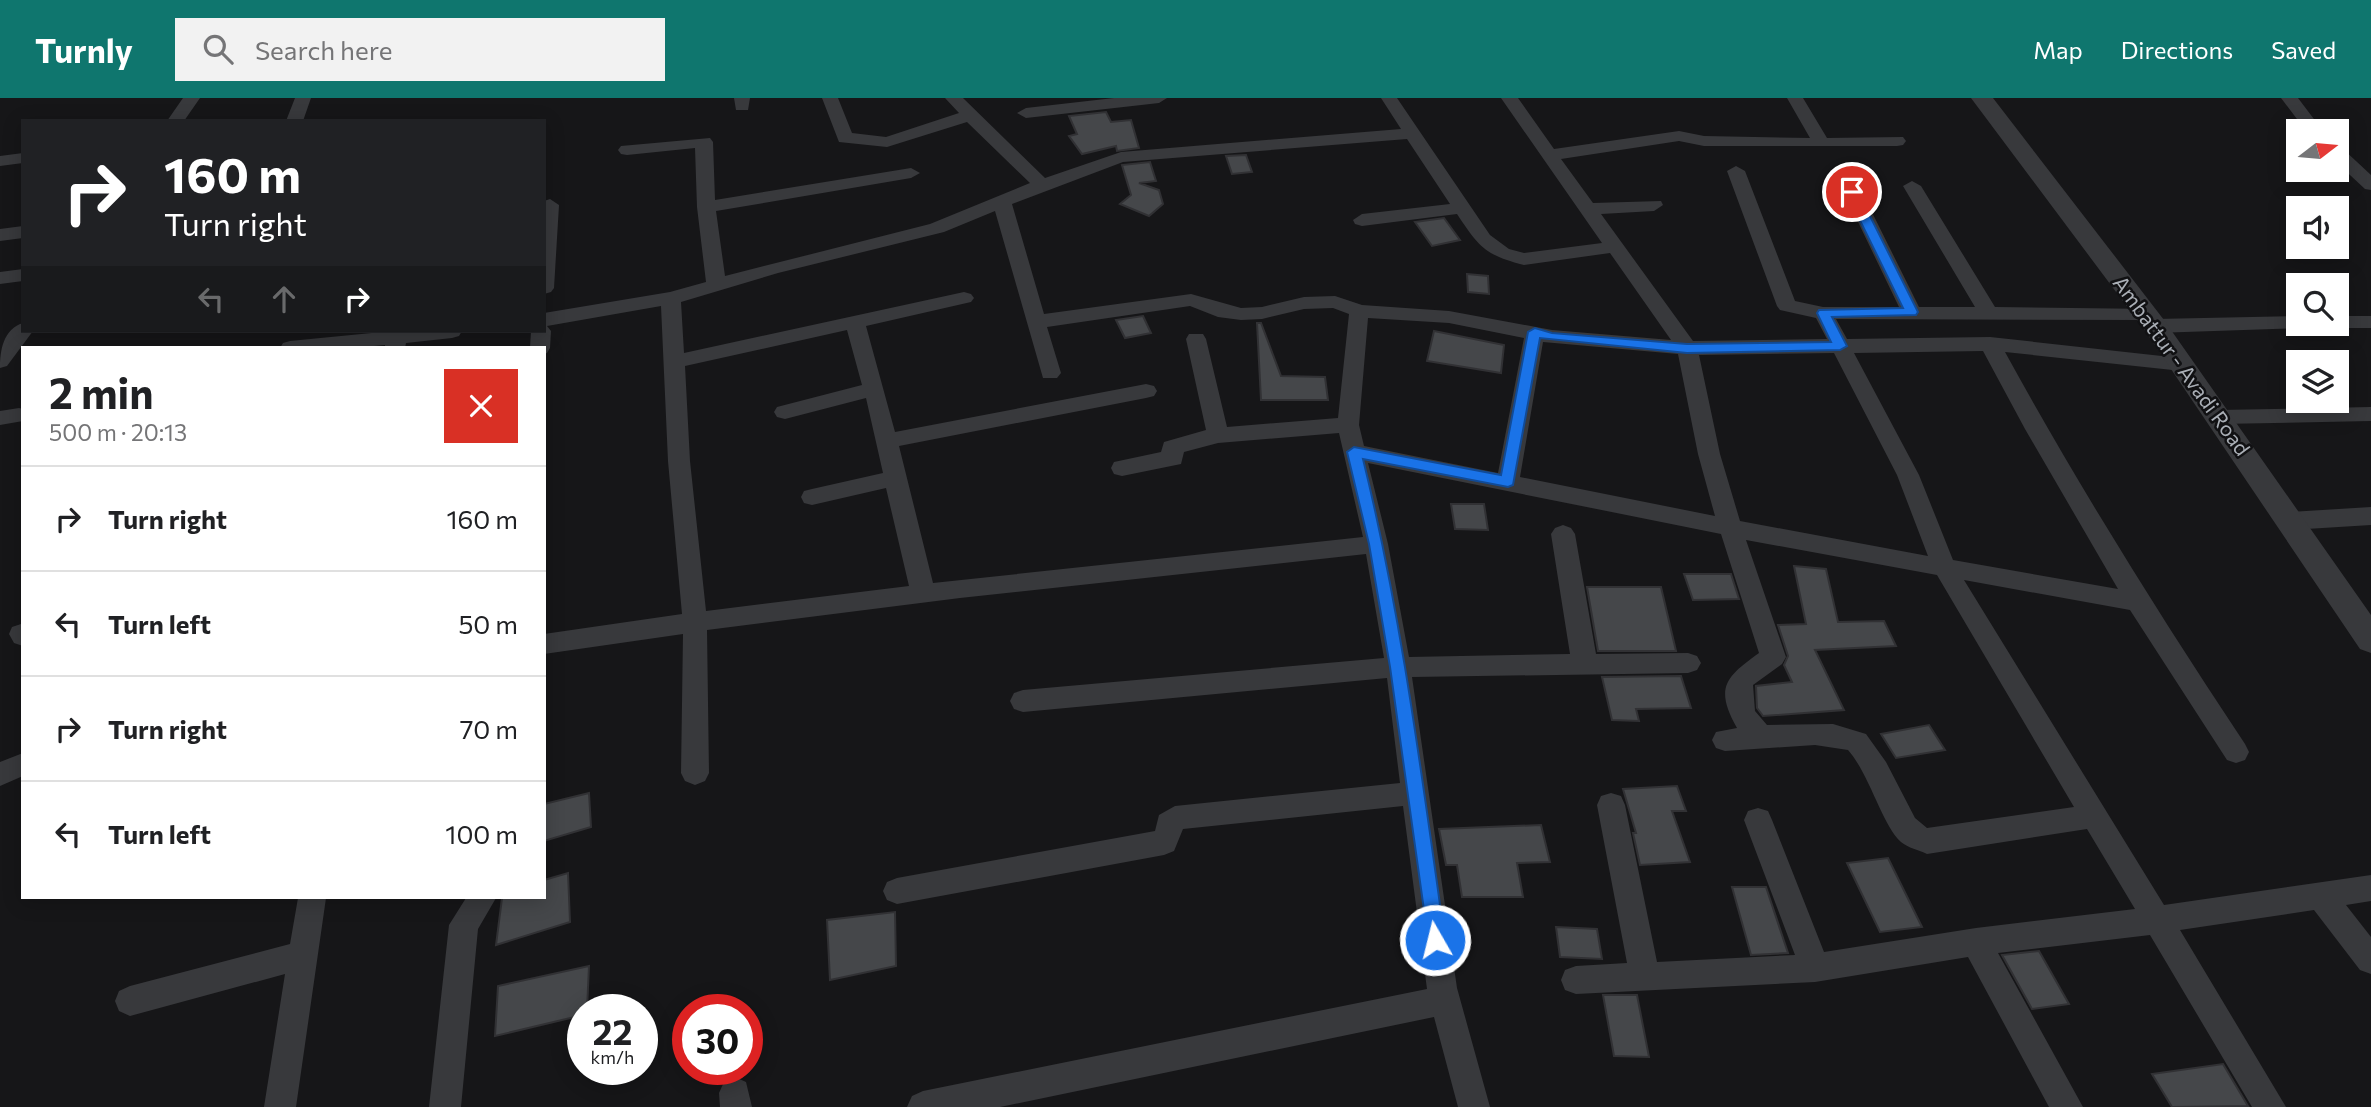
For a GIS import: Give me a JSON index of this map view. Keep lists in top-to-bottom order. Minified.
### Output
{"streets":{"street":["Ambattur - Avadi Road"]},"north":"right","page":{"header":"Turnly","search":"Search here","nav":["Map","Directions","Saved"],"turn":["160 m","Turn right"],"heading":["2 min","500 m · 20:13"],"list":[{"name":"Turn right","value":"160 m"},{"name":"Turn left","value":"50 m"},{"name":"Turn right","value":"70 m"},{"name":"Turn left","value":"100 m"}],"speed":"22 km/h","limit":"30"}}
